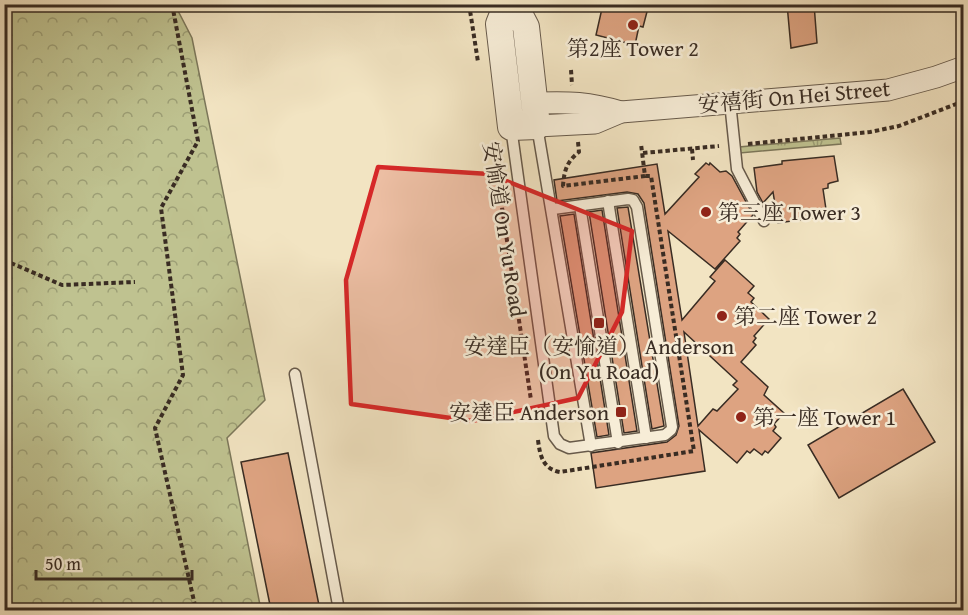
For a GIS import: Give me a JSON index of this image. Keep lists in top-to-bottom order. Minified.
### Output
{"streets":{"street":["安禧街 On Hei Street"],"path":["安愉道 On Yu Road"]},"places":{"other":["第2座 Tower 2","第三座 Tower 3","第二座 Tower 2","第一座 Tower 1"],"transit":["安達臣（安愉道） Anderson (On Yu Road)","安達臣 Anderson"]},"scale_bar":"50 m"}
